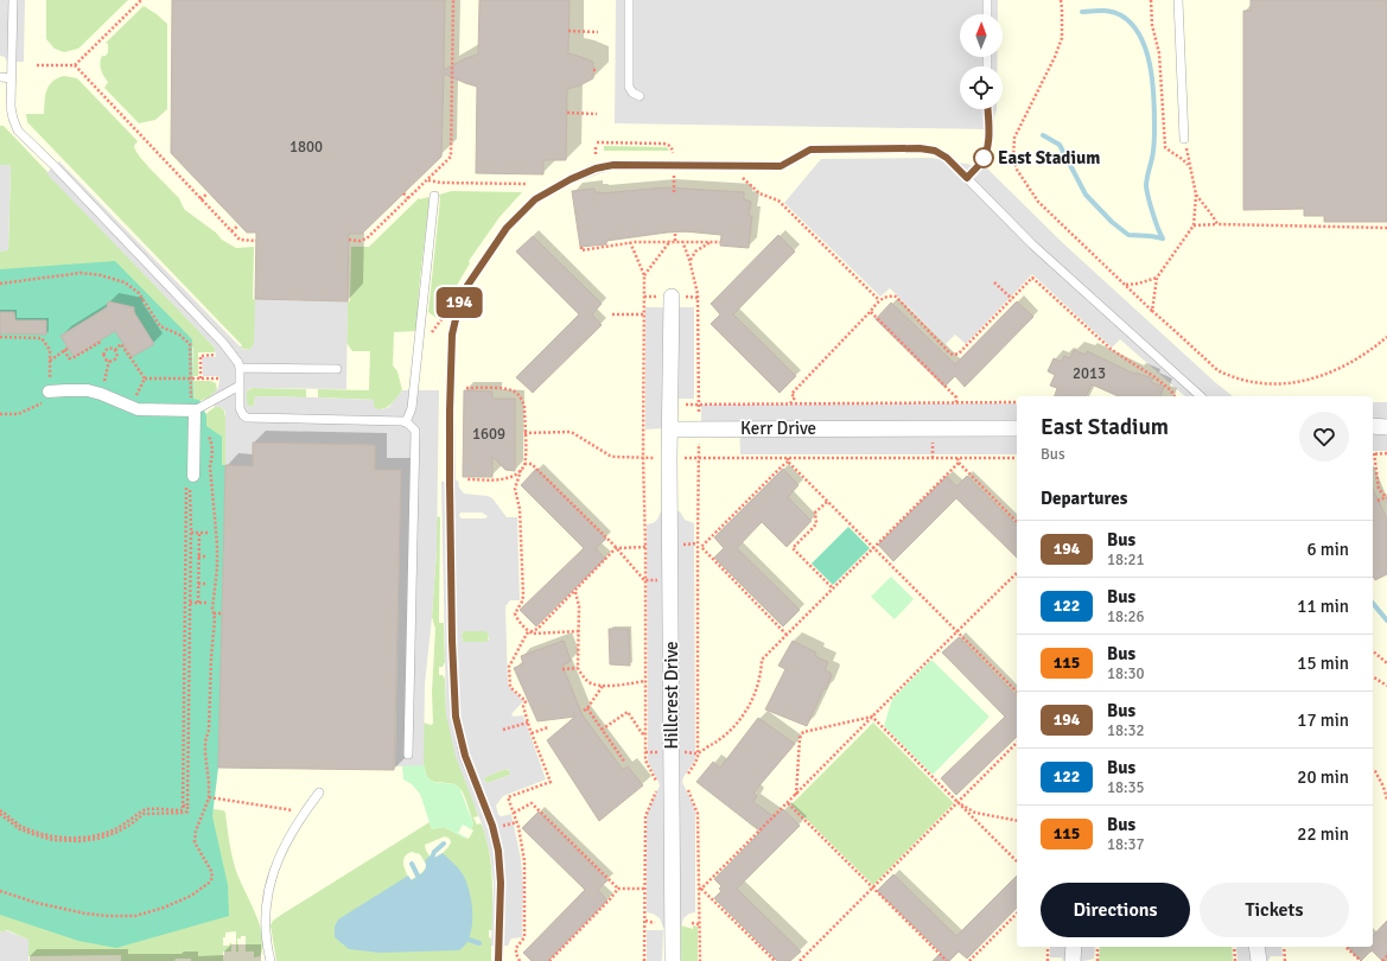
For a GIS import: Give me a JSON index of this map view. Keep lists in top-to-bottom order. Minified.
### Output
{"streets":{"street":["Kerr Drive","Hillcrest Drive"]},"crossings":[["Kerr Drive","Hillcrest Drive"]],"places":["East Stadium"],"lines":["bus line 194"],"house_numbers":["1800","2013","1609"],"north":"top","page":{"on_map":"194","heading":[["East Stadium","Bus"],"Departures"],"list":[{"mark":"194","name":"Bus","note":"18:21","value":"6 min"},{"mark":"122","name":"Bus","note":"18:26","value":"11 min"},{"mark":"115","name":"Bus","note":"18:30","value":"15 min"},{"mark":"194","name":"Bus","note":"18:32","value":"17 min"},{"mark":"122","name":"Bus","note":"18:35","value":"20 min"},{"mark":"115","name":"Bus","note":"18:37","value":"22 min"}],"buttons":["Directions","Tickets"]}}
